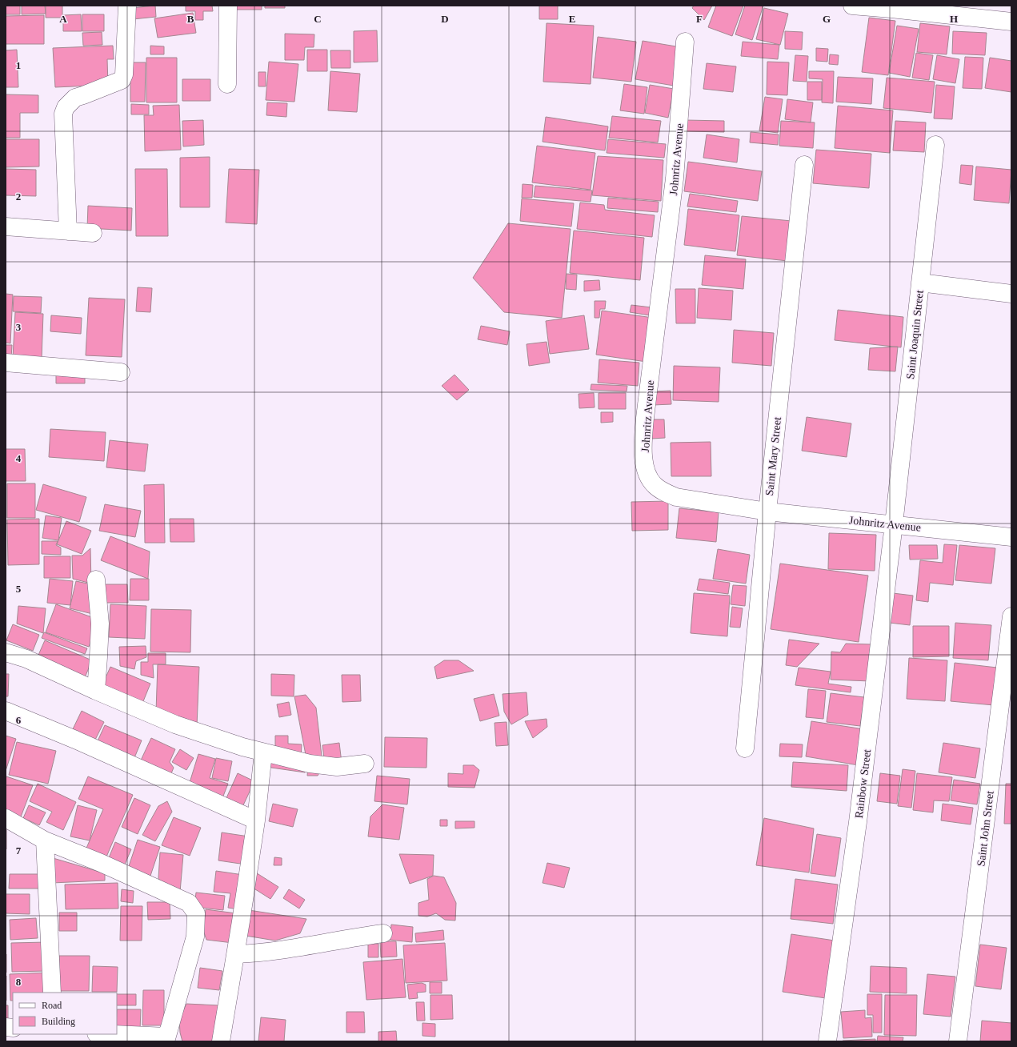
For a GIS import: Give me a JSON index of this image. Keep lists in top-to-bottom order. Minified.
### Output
{"streets":{"street":["Johnritz Avenue","Saint Joaquin Street","Saint Mary Street","Rainbow Street","Saint John Street"]},"crossings":[["Johnritz Avenue","Saint Joaquin Street"],["Johnritz Avenue","Saint Mary Street"],["Johnritz Avenue","Rainbow Street"],["Saint Joaquin Street","Rainbow Street"]],"legend":["Road","Building"],"grid":{"columns":["A","B","C","D","E","F","G","H"],"rows":["1","2","3","4","5","6","7","8"]}}
